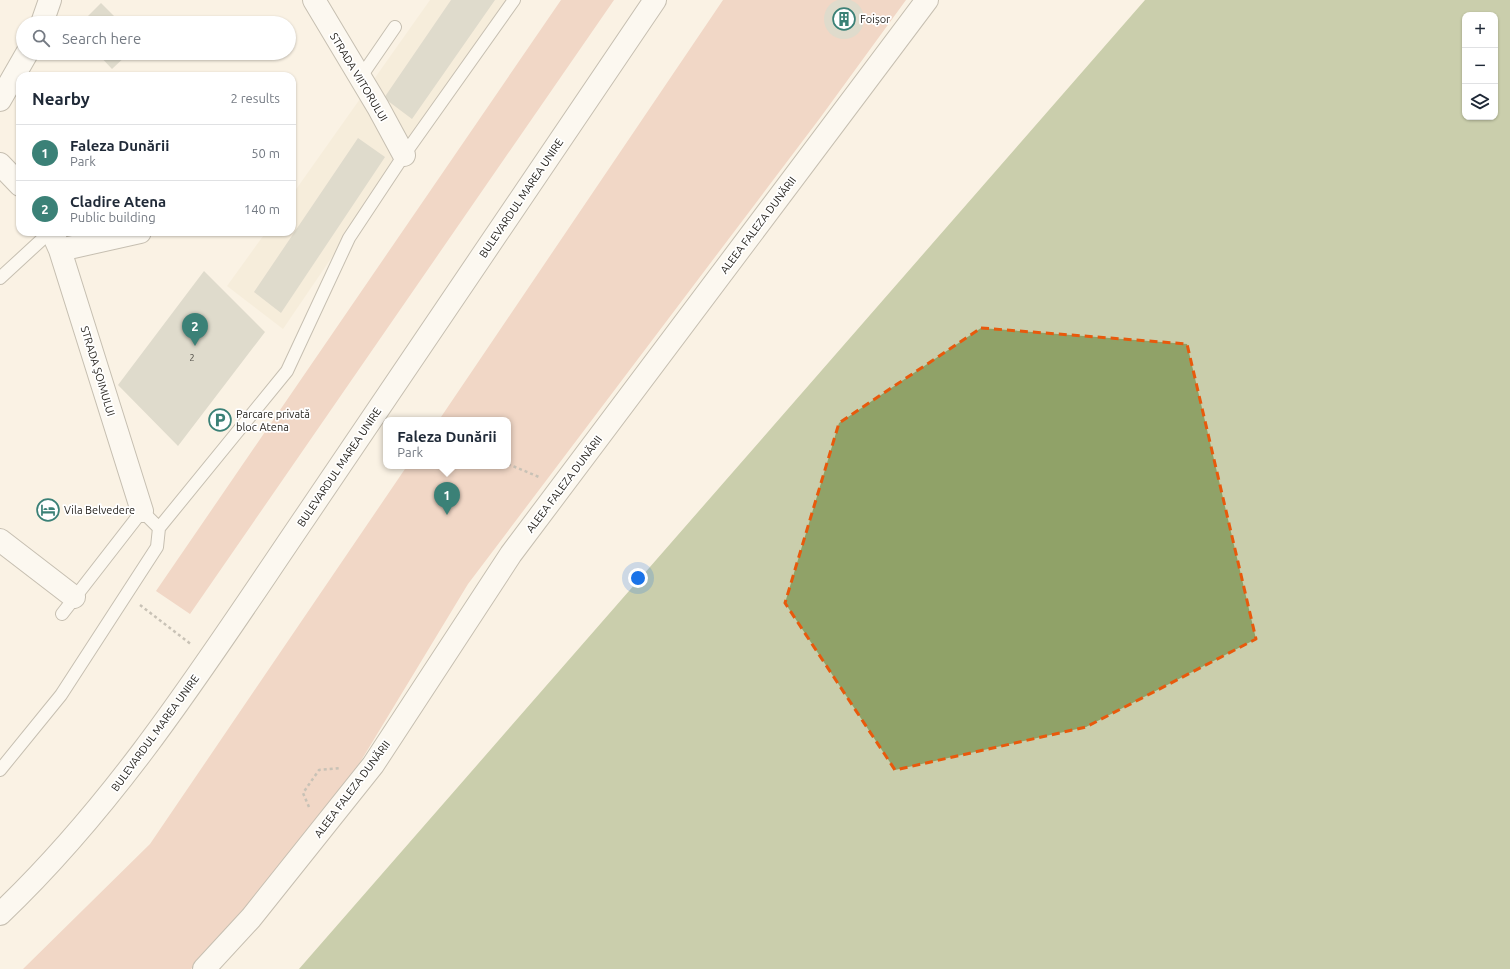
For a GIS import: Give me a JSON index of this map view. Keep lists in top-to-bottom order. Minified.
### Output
{"streets":{"street":["STRADA VIITORULUI","BULEVARDUL MAREA UNIRE","ALEEA FALEZA DUNĂRII","STRADA ȘOIMULUI"]},"places":{"building":["Foișor"],"parking":["Parcare privată bloc Atena"],"hotel":["Vila Belvedere"]},"house_numbers":["2"],"page":{"map_buttons":["+","−"],"search":"Search here","heading":["Nearby","2 results"],"list":[{"mark":"1","name":"Faleza Dunării","note":"Park","value":"50 m"},{"mark":"2","name":"Cladire Atena","note":"Public building","value":"140 m"}],"pins":["2","1"],"popup":["Faleza Dunării","Park"]}}
